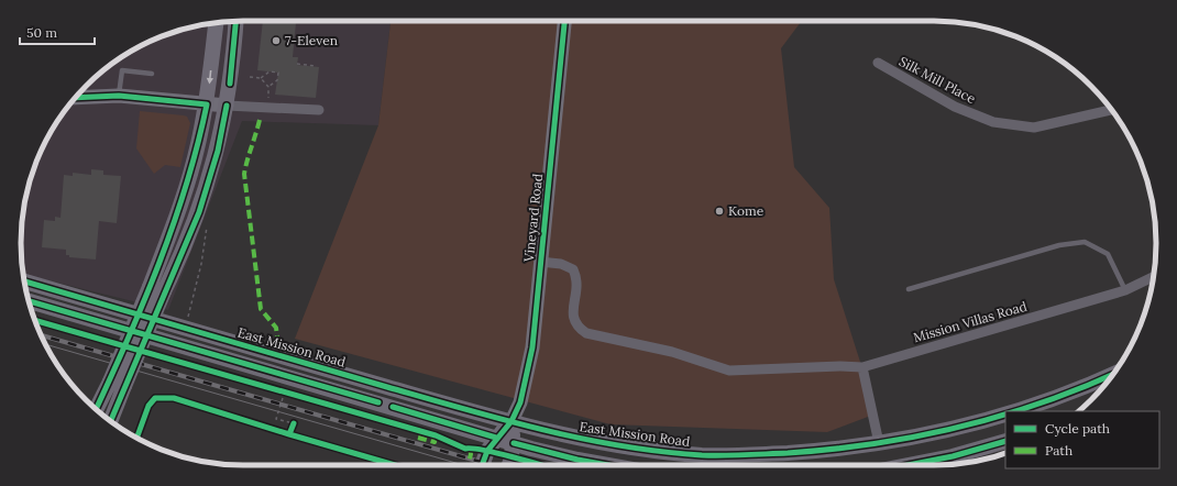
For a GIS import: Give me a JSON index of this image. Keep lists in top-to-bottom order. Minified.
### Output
{"streets":{"main road":["Vineyard Road","East Mission Road"],"street":["Silk Mill Place","Mission Villas Road"]},"crossings":[["Vineyard Road","Mission Villas Road"],["Vineyard Road","East Mission Road"]],"places":["7-Eleven","Kome"],"legend":["Cycle path","Path"],"scale_bar":"50 m"}
